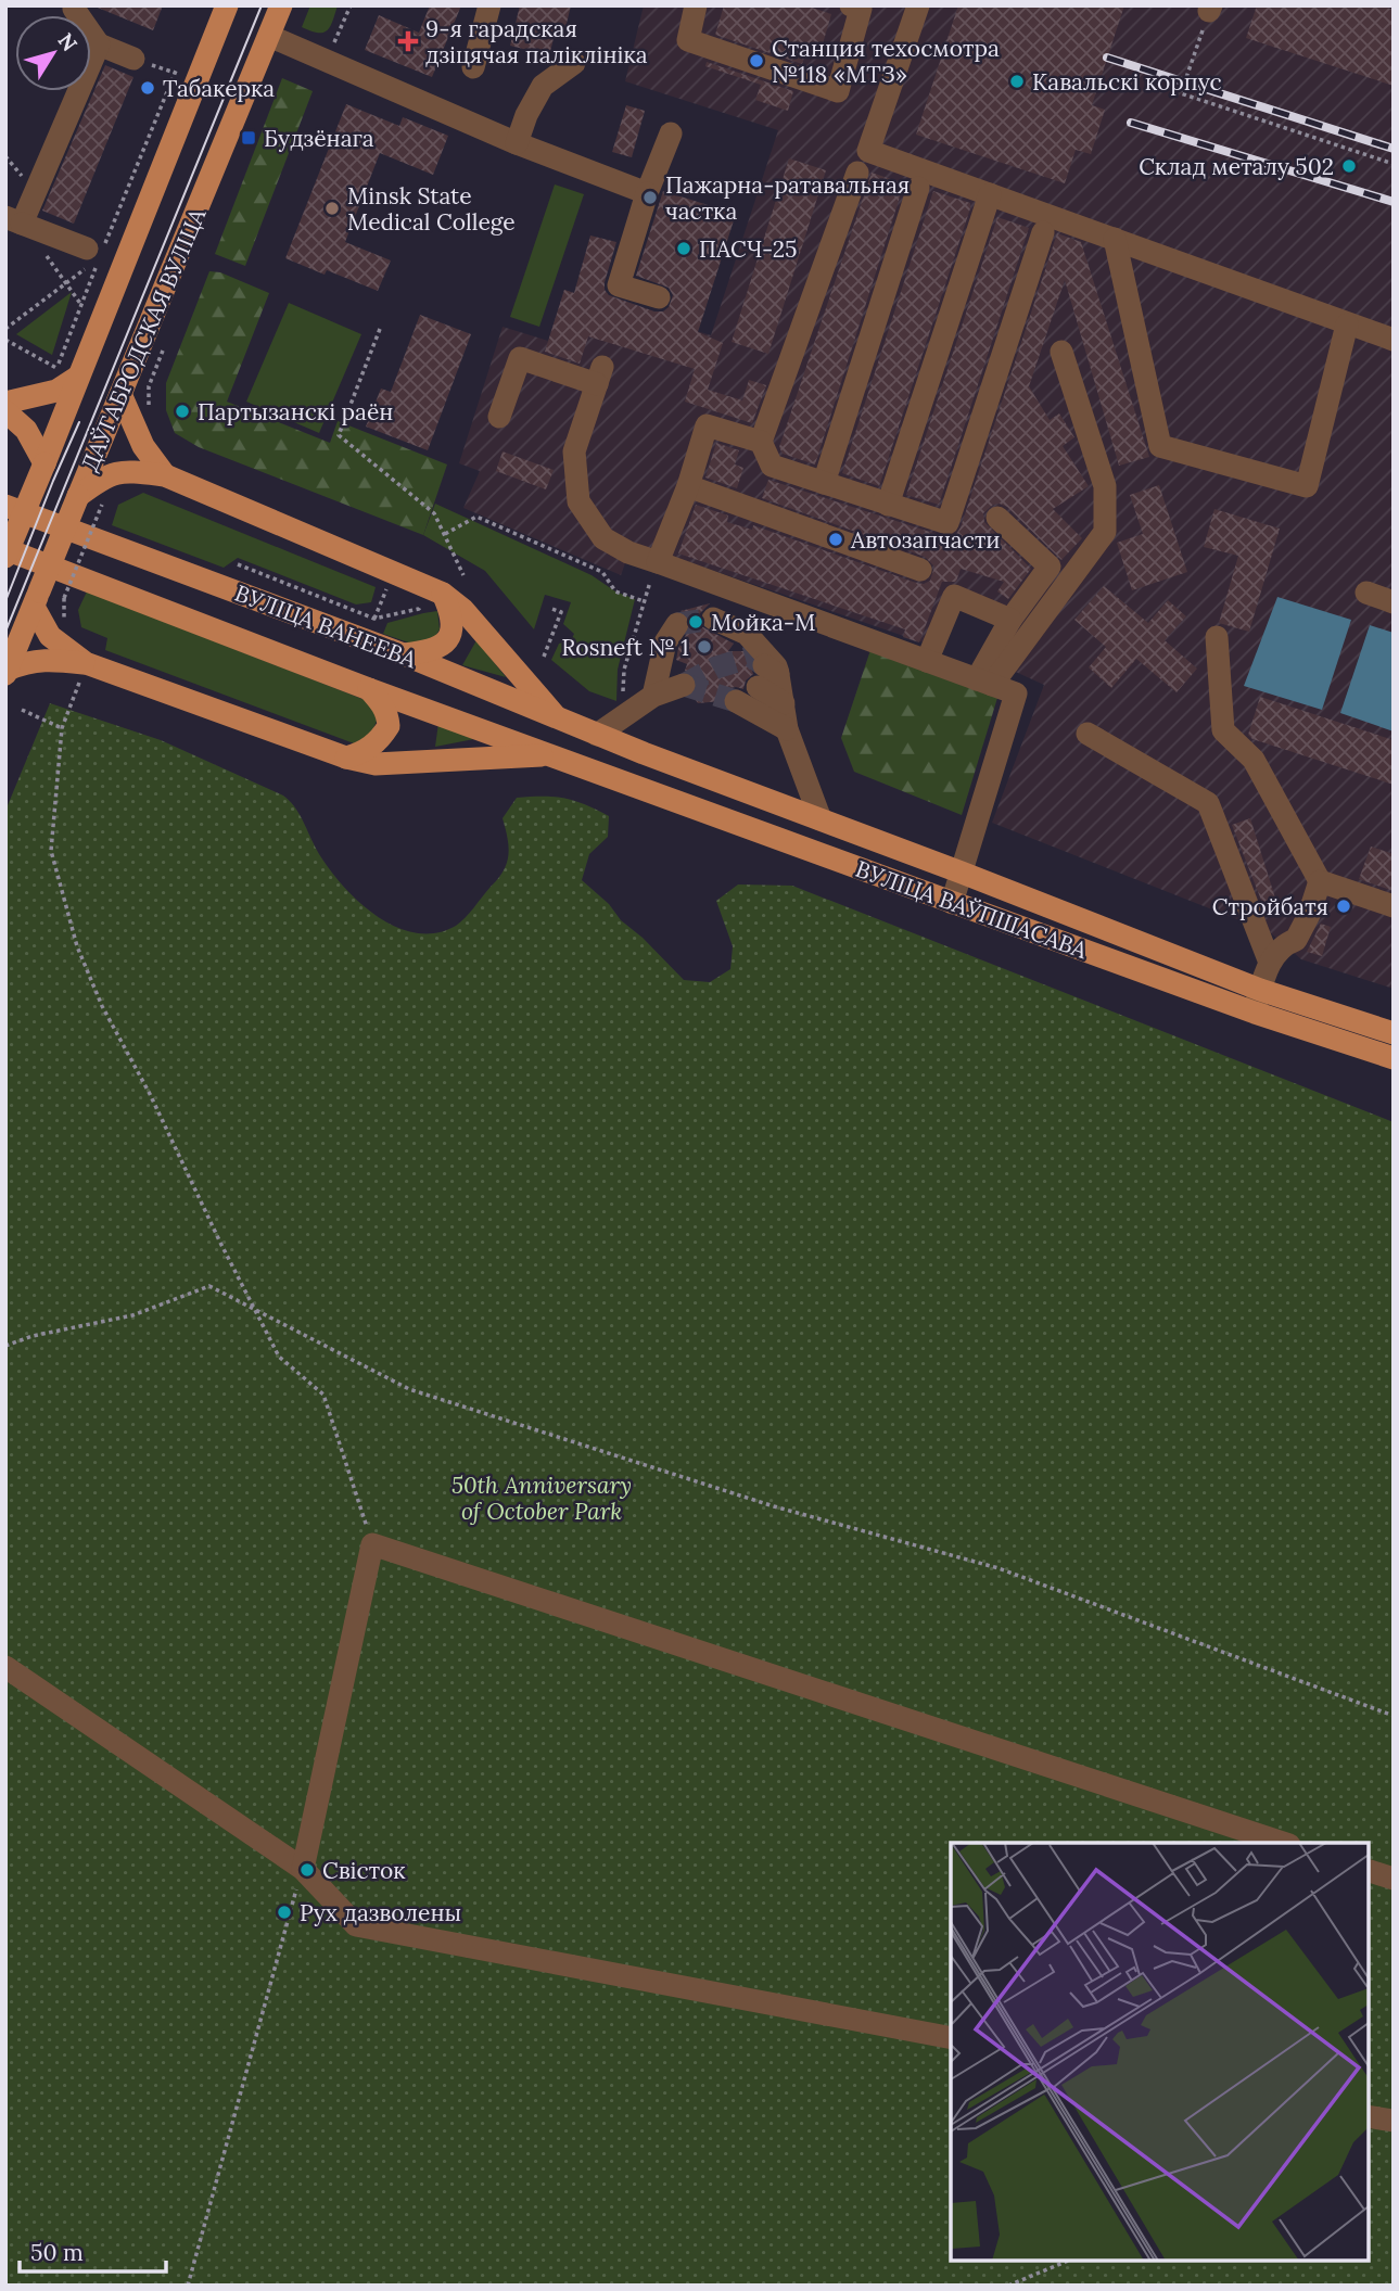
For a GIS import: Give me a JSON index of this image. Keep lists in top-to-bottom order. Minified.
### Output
{"streets":{"main road":["ДАЎГАБРОДСКАЯ ВУЛІЦА","ВУЛІЦА ВАНЕЕВА","ВУЛІЦА ВАЎПШАСАВА"]},"crossings":[["ВУЛІЦА ВАНЕЕВА","ВУЛІЦА ВАЎПШАСАВА"]],"parks":["50th Anniversary of October Park"],"places":{"health":["9-я гарадская дзіцячая паліклініка"],"other":["Станция техосмотра №118 «МТЗ»","Кавальскі корпус","Табакерка","Склад металу 502","Пажарна-ратавальная частка","Minsk State Medical College","ПАСЧ-25","Партызанскі раён","Автозапчасти","Мойка-М","Rosneft № 1","Стройбатя","Свісток","Рух дазволены"],"transit":["Будзёнага"]},"scale_bar":"50 m","north":"top right"}
